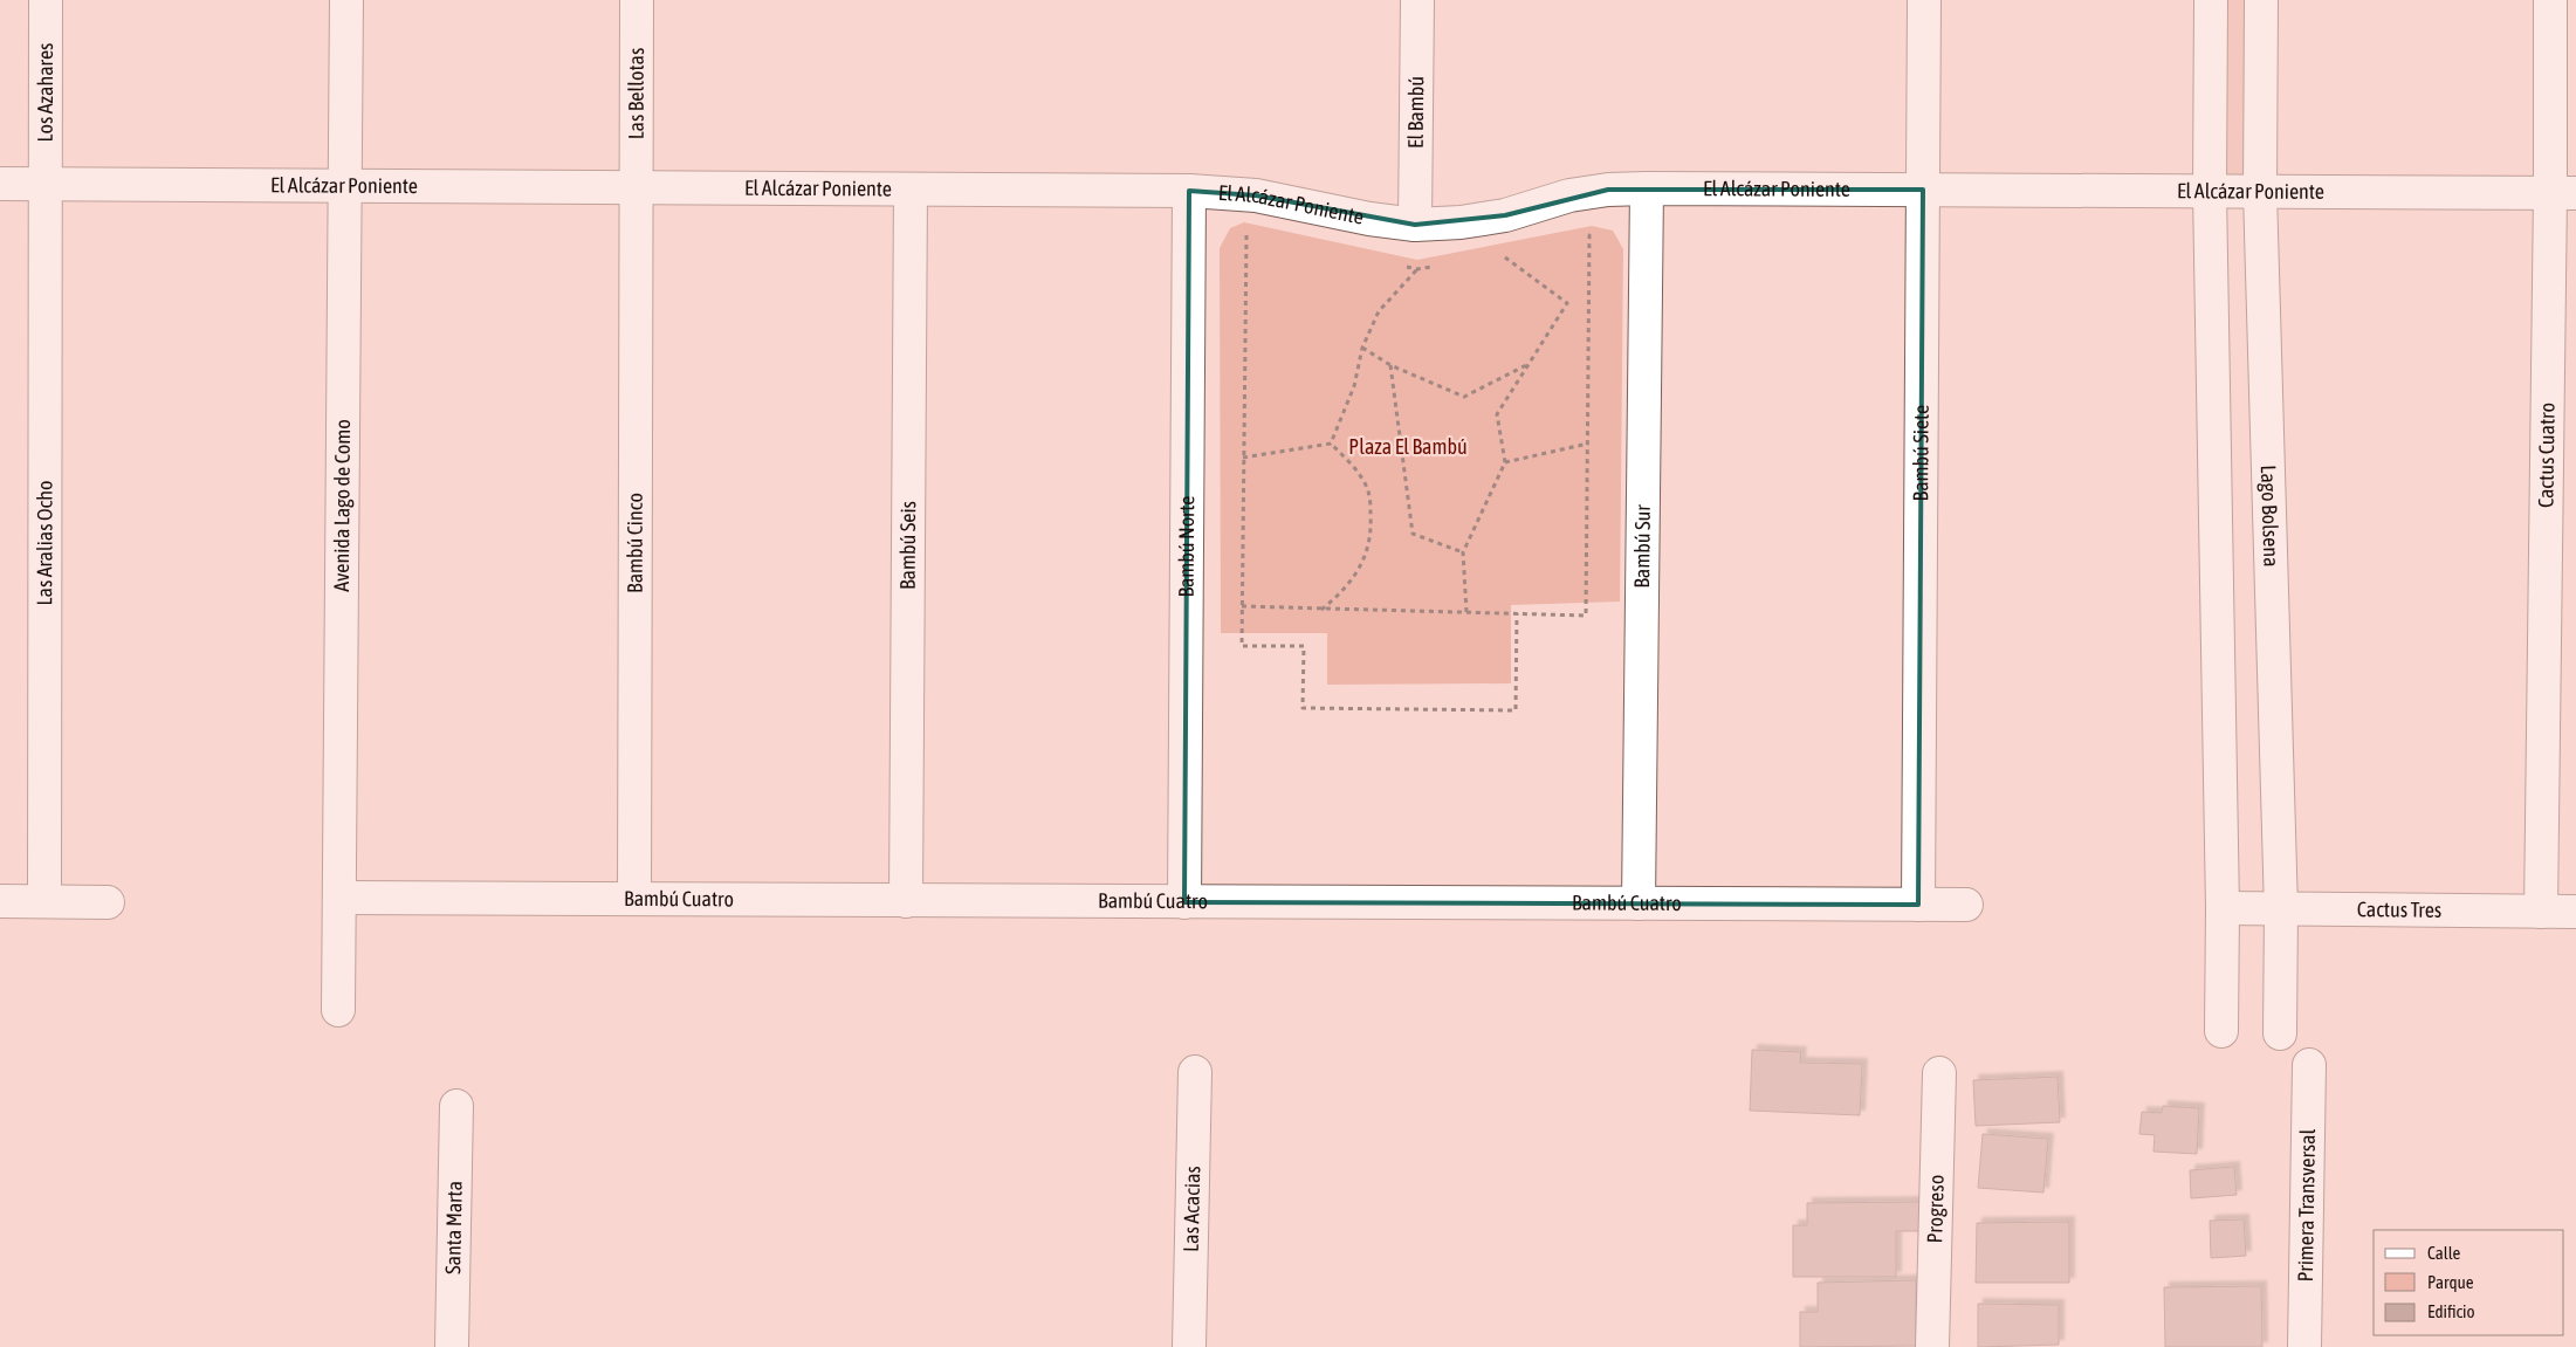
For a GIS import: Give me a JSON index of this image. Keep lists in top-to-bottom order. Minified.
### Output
{"streets":{"street":["Los Azahares","Las Bellotas","El Bambú","El Alcázar Poniente","Bambú Siete","Cactus Cuatro","Avenida Lago de Como","Lago Bolsena","Las Aralias Ocho","Bambú Cinco","Bambú Seis","Bambú Norte","Bambú Sur","Bambú Cuatro","Cactus Tres","Primera Transversal","Las Acacias","Progreso","Santa Marta"]},"crossings":[["Los Azahares","El Alcázar Poniente"],["Los Azahares","Las Aralias Ocho"],["Las Bellotas","El Alcázar Poniente"],["Las Bellotas","Bambú Cinco"],["El Bambú","El Alcázar Poniente"],["El Alcázar Poniente","Bambú Siete"],["El Alcázar Poniente","Cactus Cuatro"],["El Alcázar Poniente","Avenida Lago de Como"],["El Alcázar Poniente","Lago Bolsena"],["El Alcázar Poniente","Las Aralias Ocho"],["El Alcázar Poniente","Bambú Cinco"],["El Alcázar Poniente","Bambú Seis"],["El Alcázar Poniente","Bambú Norte"],["El Alcázar Poniente","Bambú Sur"],["Bambú Siete","Bambú Cuatro"],["Cactus Cuatro","Cactus Tres"],["Avenida Lago de Como","Bambú Cuatro"],["Lago Bolsena","Cactus Tres"],["Bambú Cinco","Bambú Cuatro"],["Bambú Seis","Bambú Cuatro"],["Bambú Norte","Bambú Cuatro"],["Bambú Sur","Bambú Cuatro"]],"parks":["Plaza El Bambú"],"legend":["Calle","Parque","Edificio"]}
